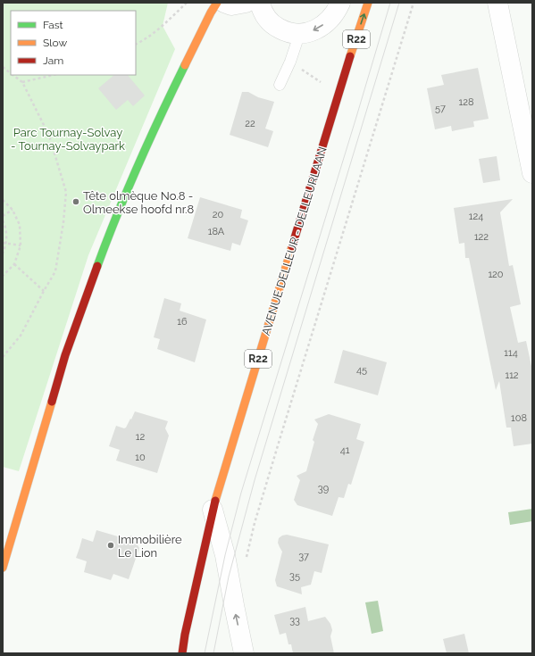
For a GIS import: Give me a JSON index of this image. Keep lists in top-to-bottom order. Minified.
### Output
{"streets":{"main road":["R22","AVENUE DELLEUR - DELLEURLAAN"]},"crossings":[["R22","AVENUE DELLEUR - DELLEURLAAN"]],"parks":["Parc Tournay-Solvay - Tournay-Solvaypark"],"places":["Tête olmèque No.8 - Olmeekse hoofd nr.8","Immobilière Le Lion"],"house_numbers":["128","57","22","20","124","18A","122","120","16","114","45","112","108","12","41","10","39","37","35","33"],"legend":["Fast","Slow","Jam"]}
